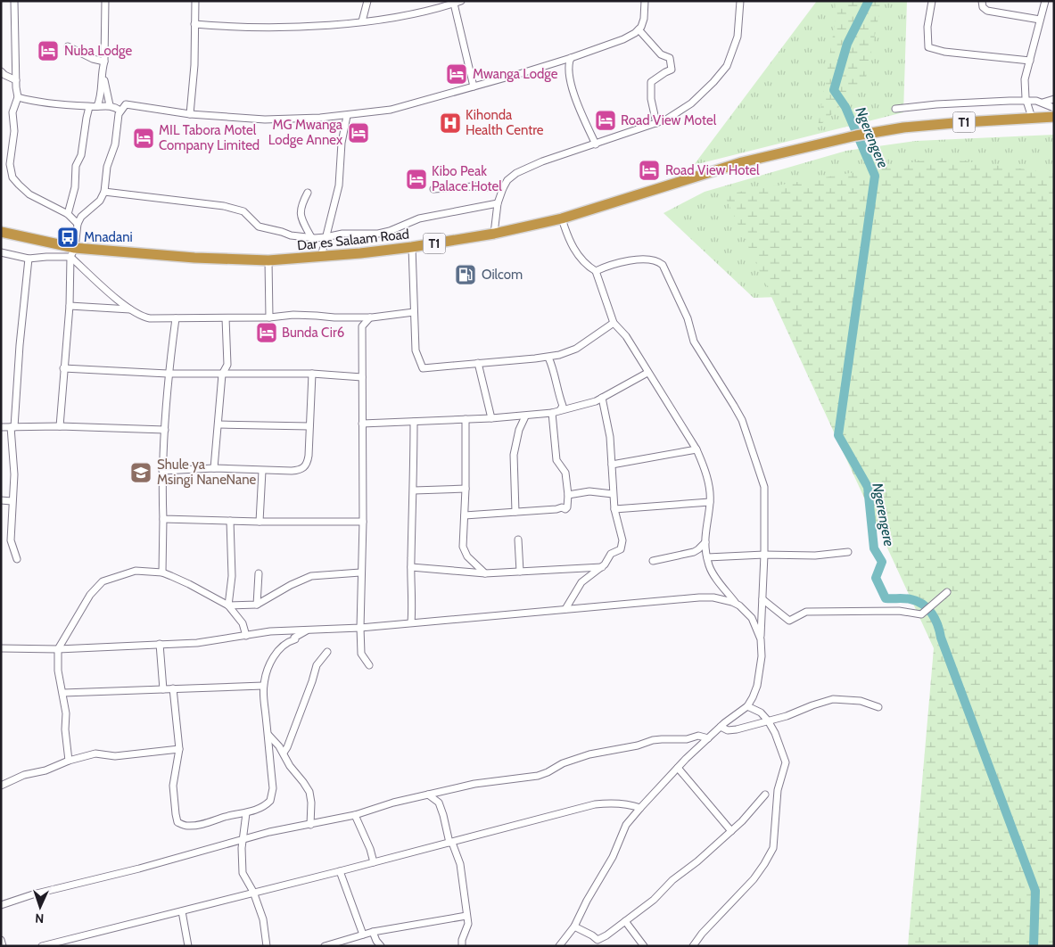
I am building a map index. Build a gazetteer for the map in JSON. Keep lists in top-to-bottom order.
{
  "streets": {
    "highway": ["T1", "Dar es Salaam Road"]
  },
  "crossings": [
    ["T1", "Dar es Salaam Road"]
  ],
  "water": ["Ngerengere"],
  "places": {
    "hotel": [
      "Nuba Lodge",
      "Mwanga Lodge",
      "Road View Motel",
      "MG Mwanga Lodge Annex",
      "MIL Tabora Motel Company Limited",
      "Road View Hotel",
      "Kibo Peak Palace Hotel",
      "Bunda Cir6"
    ],
    "hospital": ["Kihonda Health Centre"],
    "bus stop": ["Mnadani"],
    "fuel station": ["Oilcom"],
    "school or university": ["Shule ya Msingi NaneNane"]
  },
  "north": "bottom"
}
